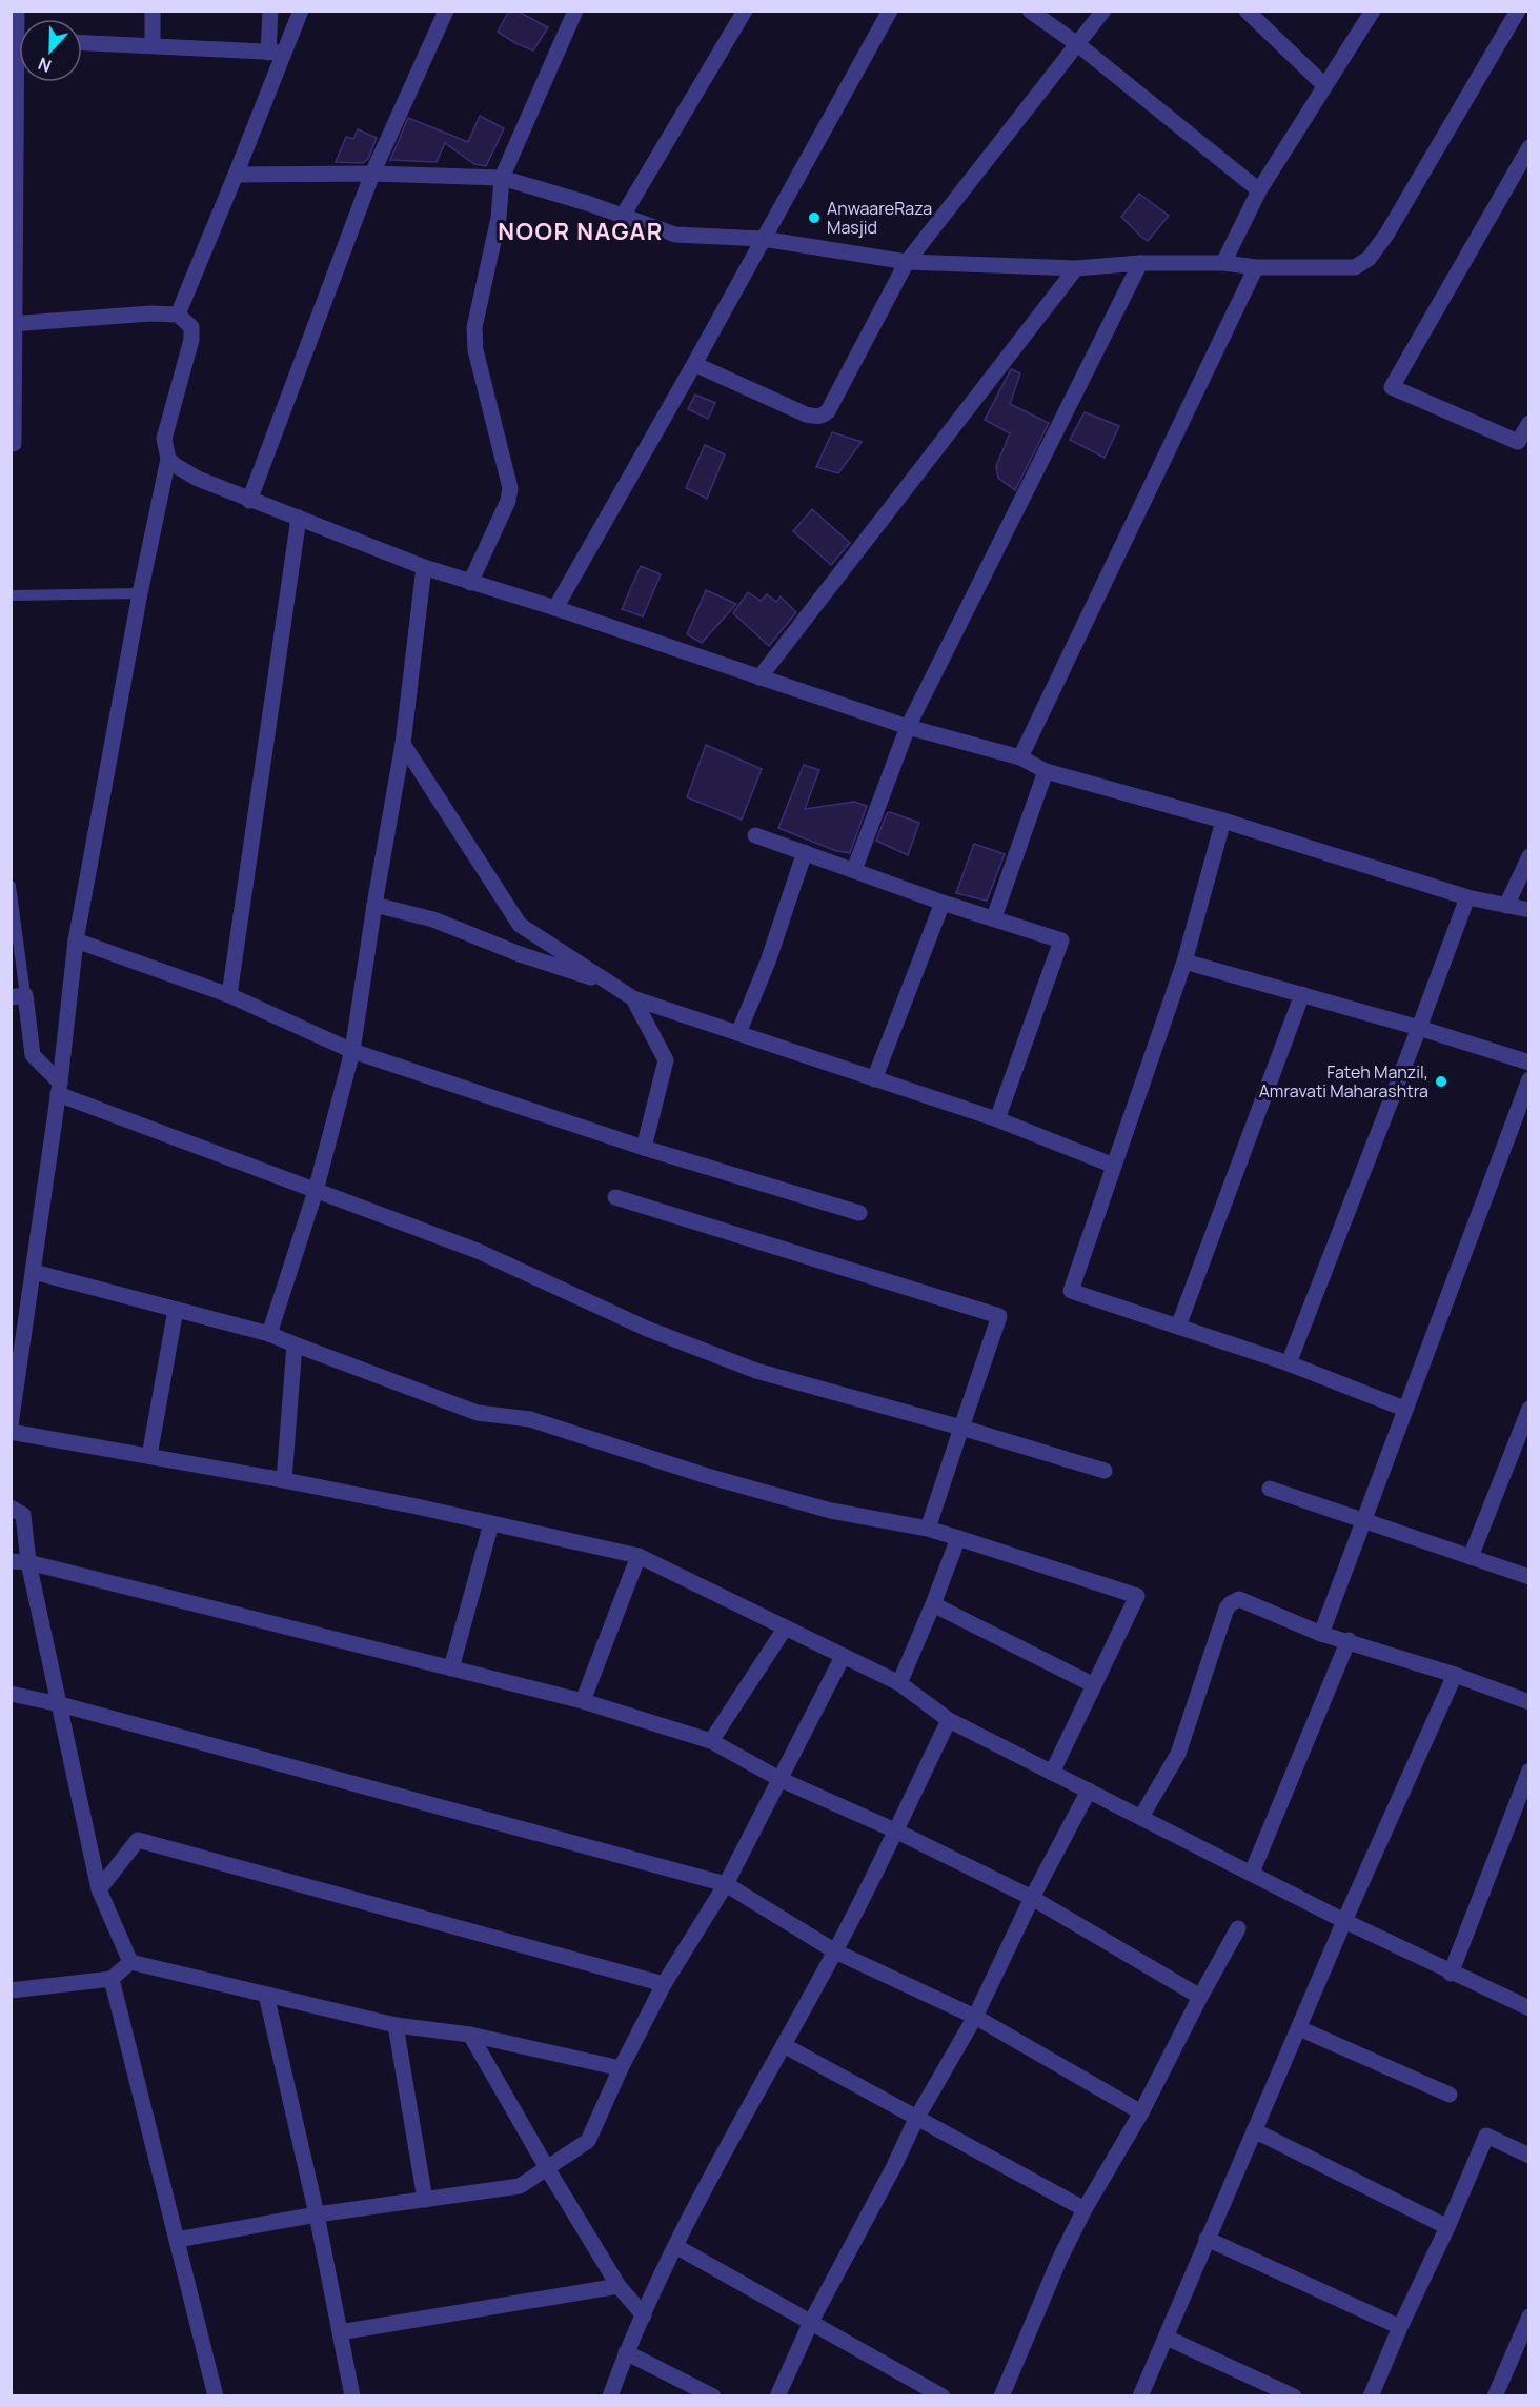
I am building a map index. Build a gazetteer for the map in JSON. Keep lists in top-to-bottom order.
{
  "districts": ["NOOR NAGAR"],
  "places": ["AnwaareRaza Masjid", "Fateh Manzil, Amravati Maharashtra"],
  "north": "bottom"
}
